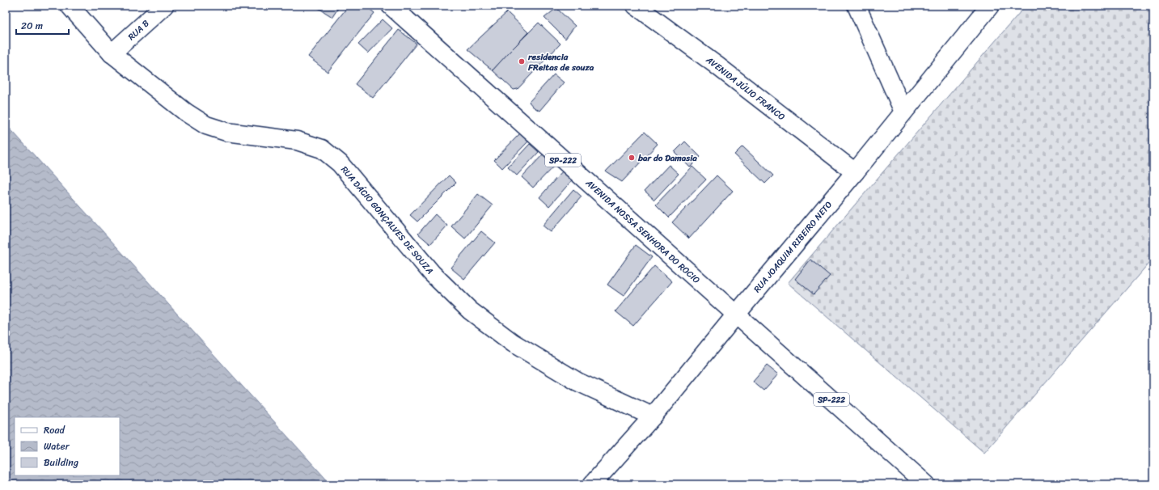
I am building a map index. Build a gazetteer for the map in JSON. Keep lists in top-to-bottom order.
{
  "streets": {
    "street": [
      "RUA B",
      "AVENIDA JÚLIO FRANCO",
      "SP-222",
      "RUA DÁCIO GONÇALVES DE SOUZA",
      "AVENIDA NOSSA SENHORA DO ROCIO",
      "RUA JOAQUIM RIBEIRO NETO"
    ]
  },
  "crossings": [
    ["RUA B", "RUA DÁCIO GONÇALVES DE SOUZA"],
    ["AVENIDA JÚLIO FRANCO", "RUA JOAQUIM RIBEIRO NETO"],
    ["SP-222", "AVENIDA NOSSA SENHORA DO ROCIO"],
    ["SP-222", "RUA JOAQUIM RIBEIRO NETO"],
    ["RUA DÁCIO GONÇALVES DE SOUZA", "RUA JOAQUIM RIBEIRO NETO"],
    ["AVENIDA NOSSA SENHORA DO ROCIO", "RUA JOAQUIM RIBEIRO NETO"]
  ],
  "places": ["residencia FReitas de souza", "bar do Damasia"],
  "legend": ["Road", "Water", "Building"],
  "scale_bar": "20 m"
}
